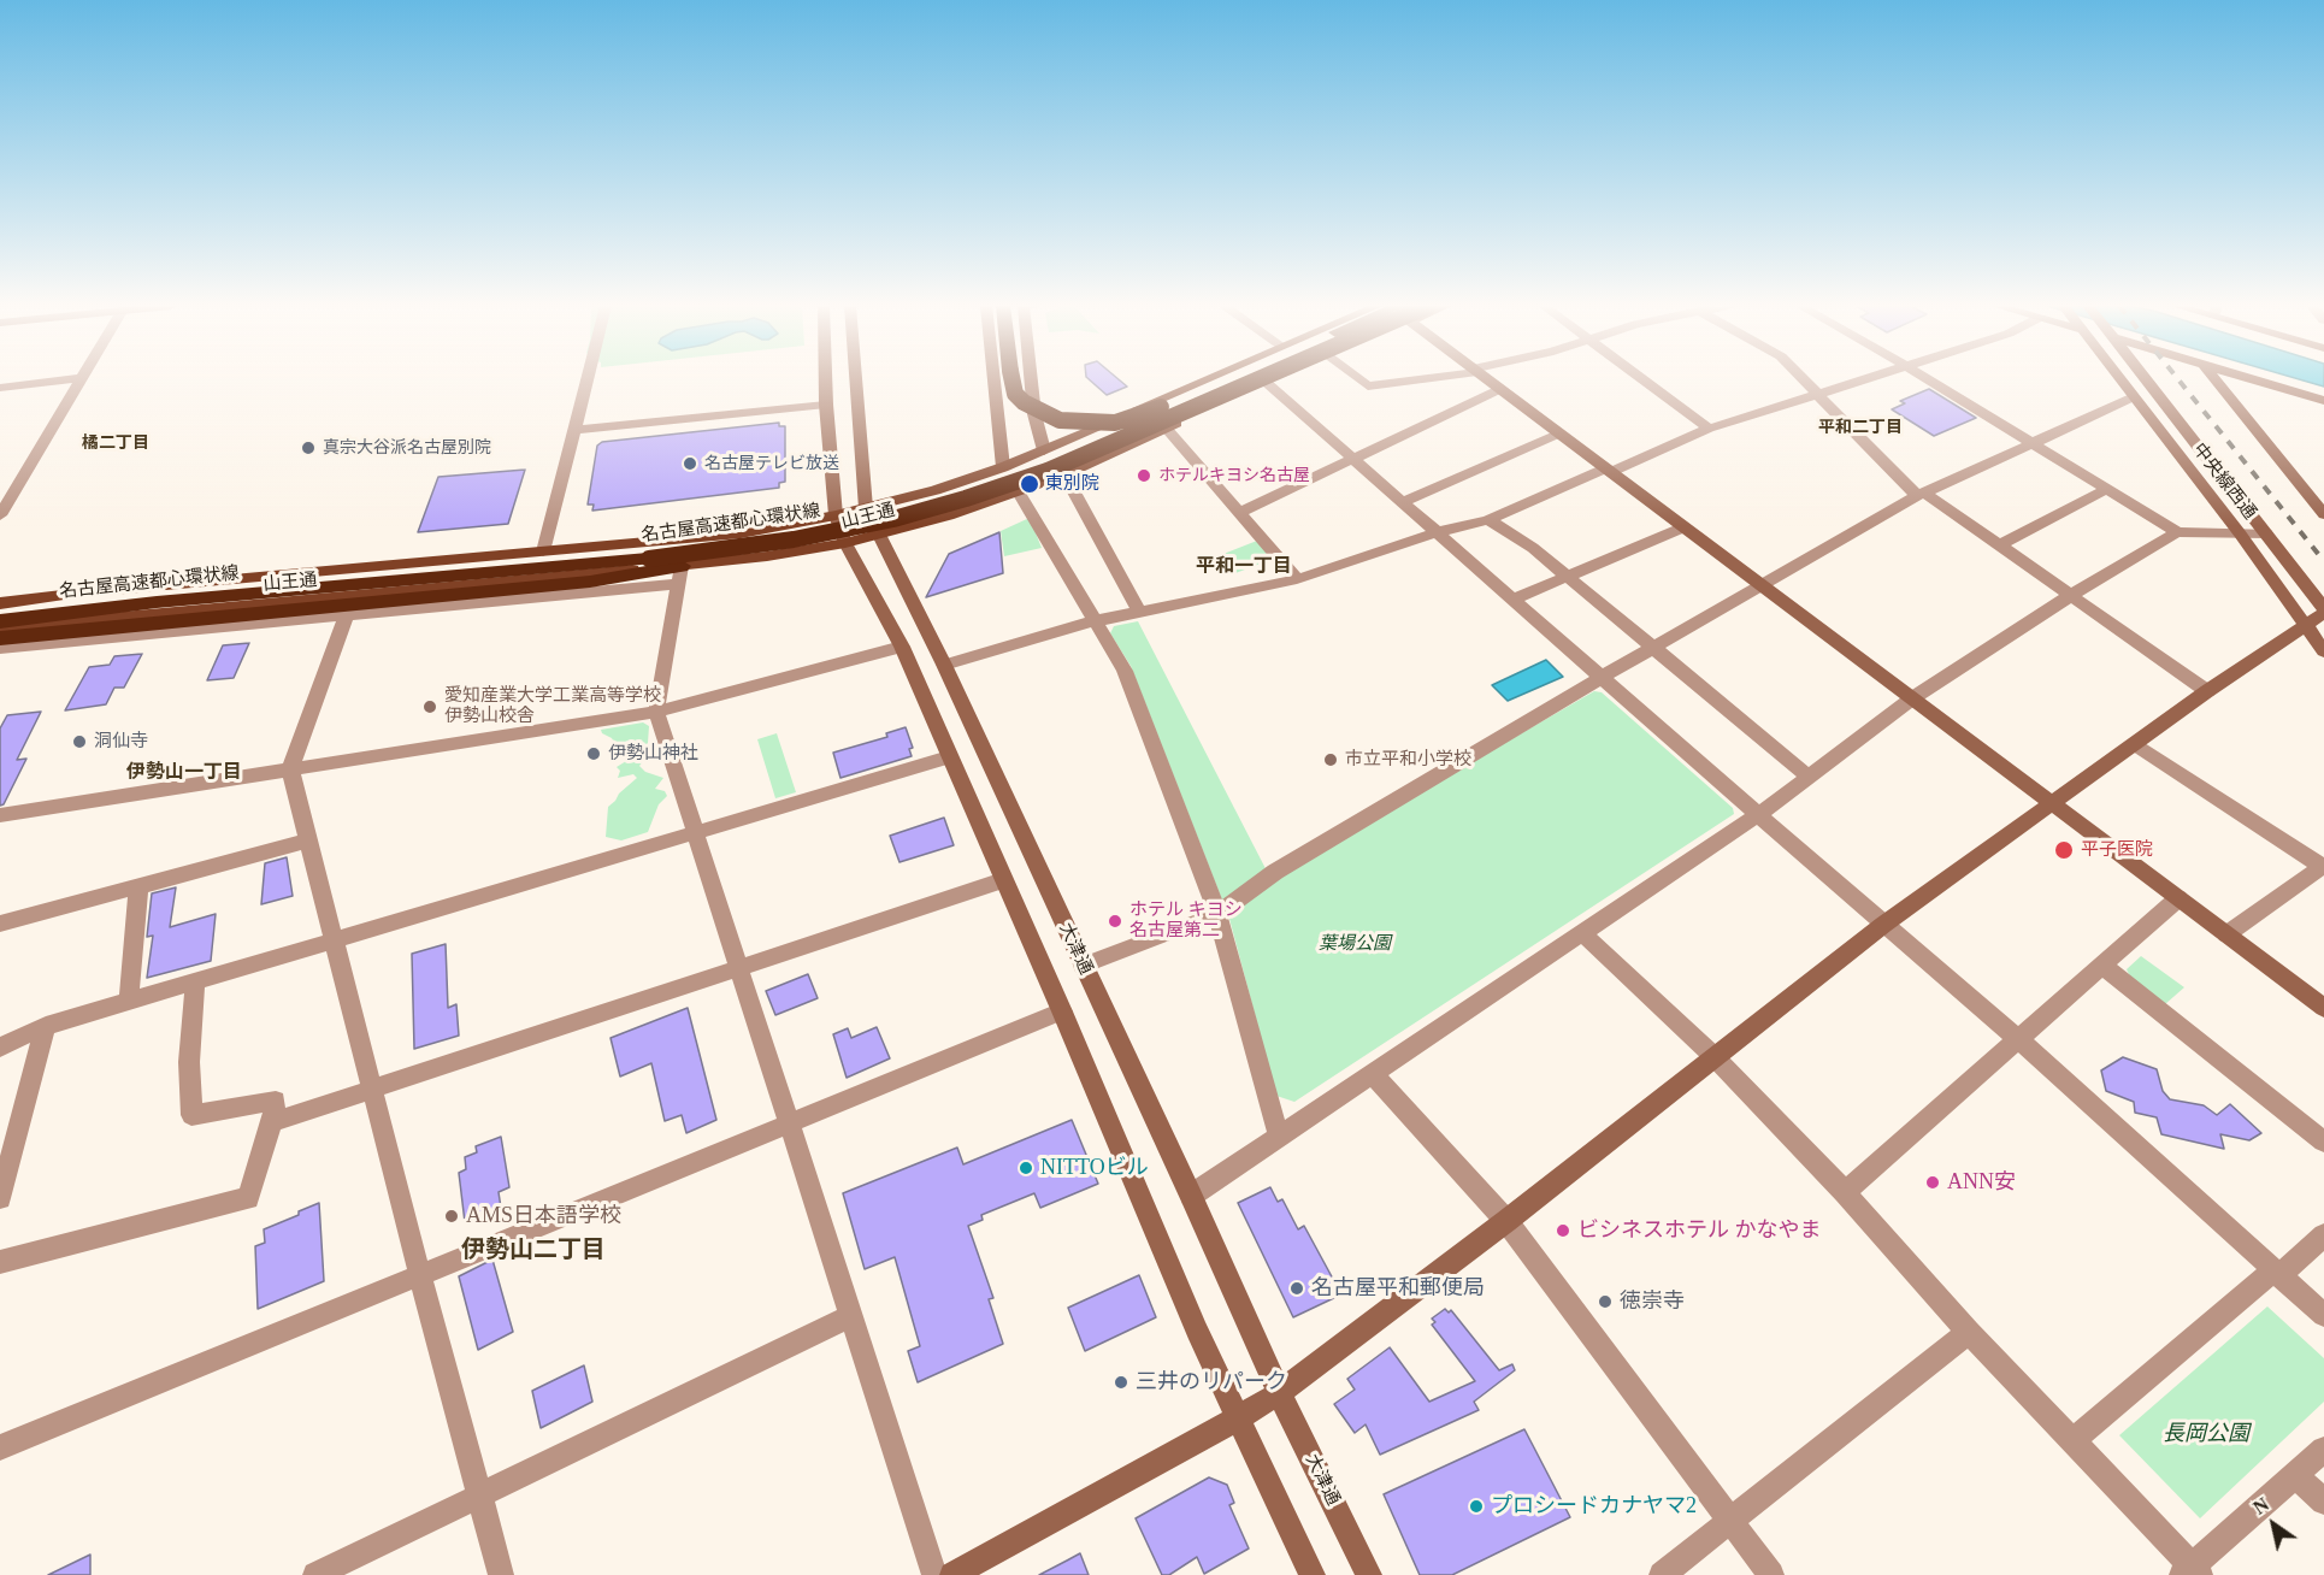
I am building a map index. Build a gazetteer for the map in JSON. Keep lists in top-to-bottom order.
{
  "streets": {
    "highway": ["名古屋高速都心環状線"],
    "main road": ["山王通"],
    "street": ["中央線西通", "大津通"]
  },
  "crossings": [
    ["山王通", "大津通"]
  ],
  "districts": [
    "平和二丁目",
    "橘二丁目",
    "平和一丁目",
    "伊勢山一丁目",
    "伊勢山二丁目"
  ],
  "parks": ["葉場公園", "長岡公園"],
  "places": [
    "真宗大谷派名古屋別院",
    "名古屋テレビ放送",
    "ホテルキヨシ名古屋",
    "東別院",
    "愛知産業大学工業高等学校 伊勢山校舎",
    "洞仙寺",
    "伊勢山神社",
    "市立平和小学校",
    "平子医院",
    "ホテル キヨシ 名古屋第二",
    "NITTOビル",
    "ANN安",
    "AMS日本語学校",
    "ビシネスホテル かなやま",
    "名古屋平和郵便局",
    "徳崇寺",
    "三井のリパーク",
    "プロシードカナヤマ2"
  ],
  "north": "top left"
}
